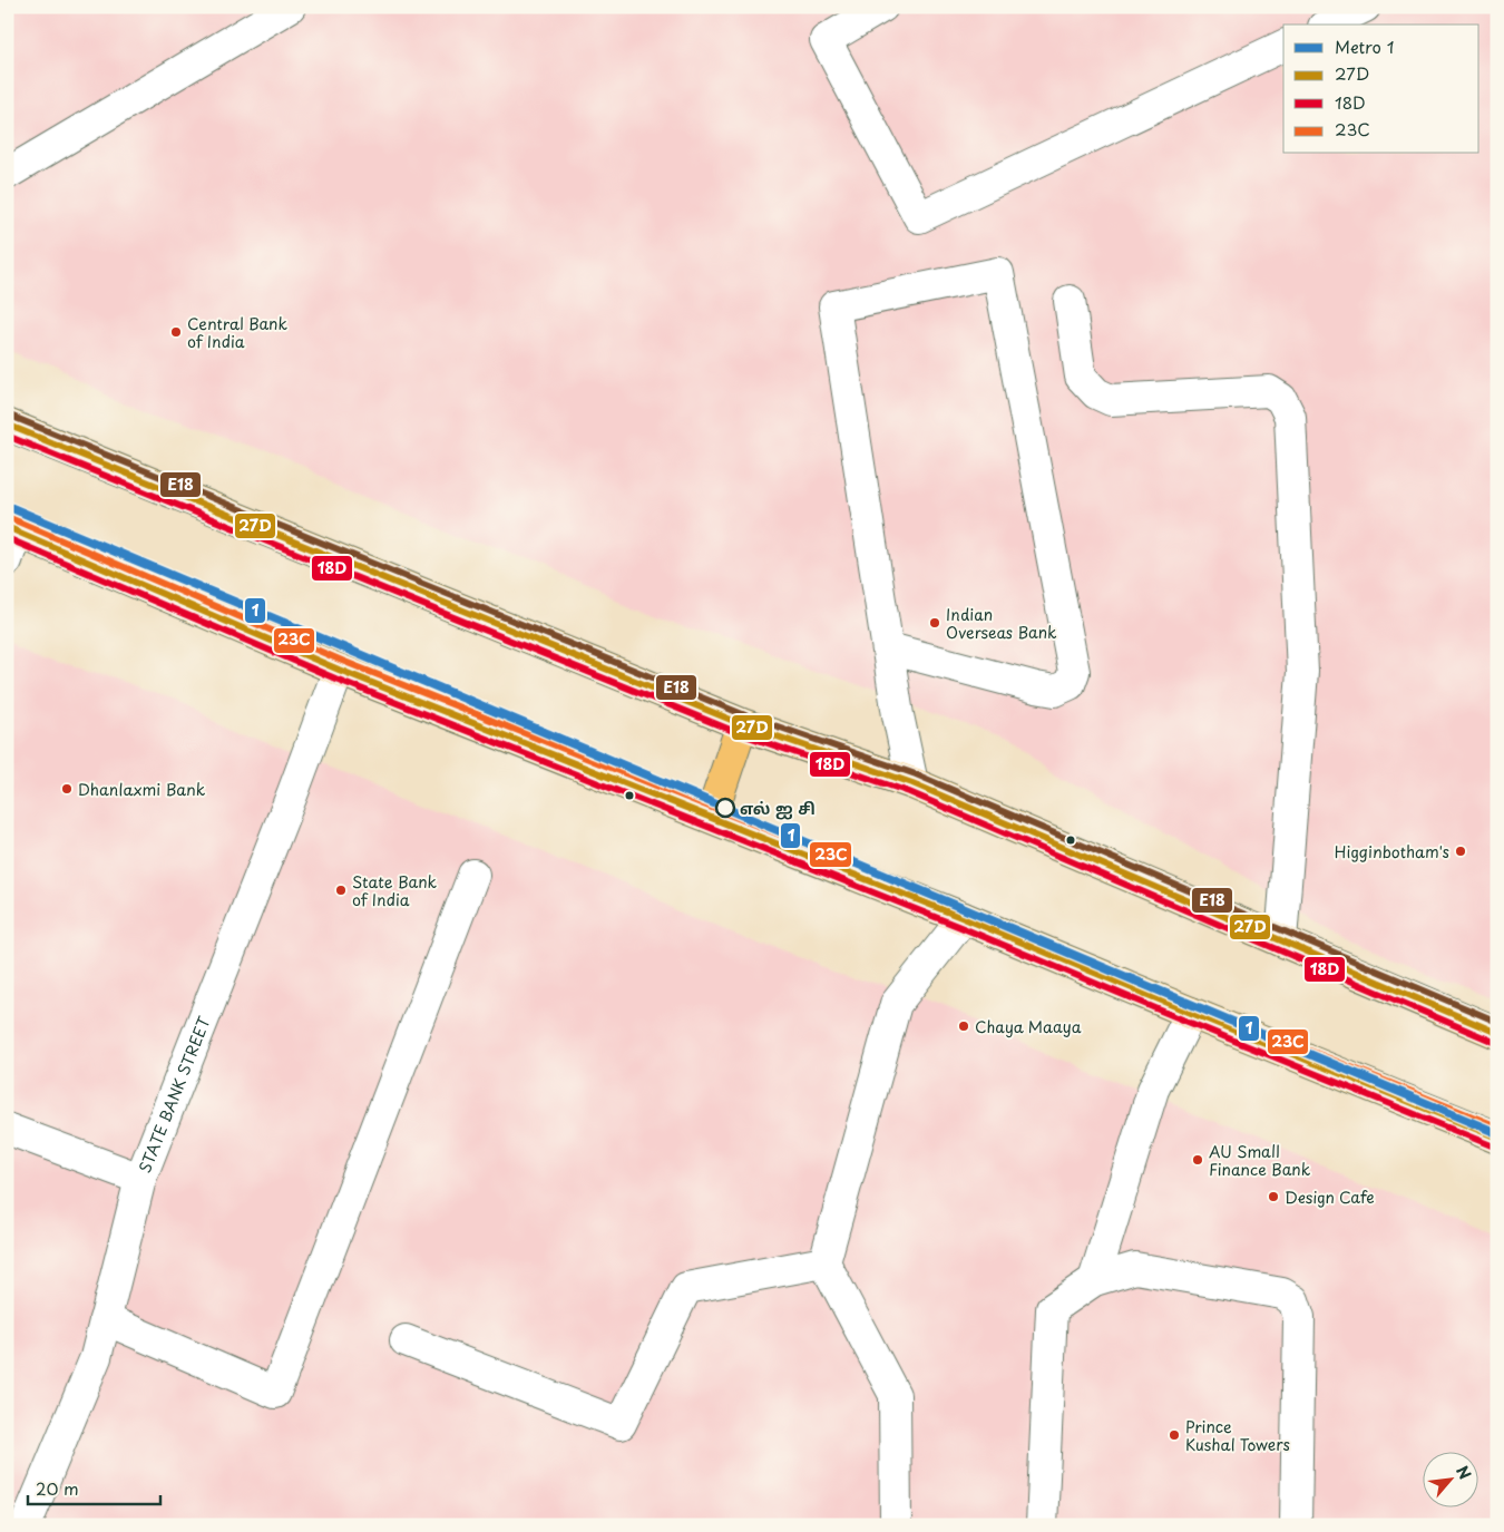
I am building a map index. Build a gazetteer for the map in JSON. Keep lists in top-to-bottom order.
{
  "streets": {
    "street": ["STATE BANK STREET"]
  },
  "places": [
    "Central Bank of India",
    "Indian Overseas Bank",
    "Dhanlaxmi Bank",
    "எல் ஐ சி",
    "Higginbotham's",
    "State Bank of India",
    "Chaya Maaya",
    "AU Small Finance Bank",
    "Design Cafe",
    "Prince Kushal Towers"
  ],
  "lines": [
    "transit line E18",
    "transit line 27D",
    "transit line 18D",
    "metro line 1",
    "transit line 23C"
  ],
  "legend": [
    "Metro 1",
    "27D",
    "18D",
    "23C"
  ],
  "scale_bar": "20 m",
  "north": "top right"
}
